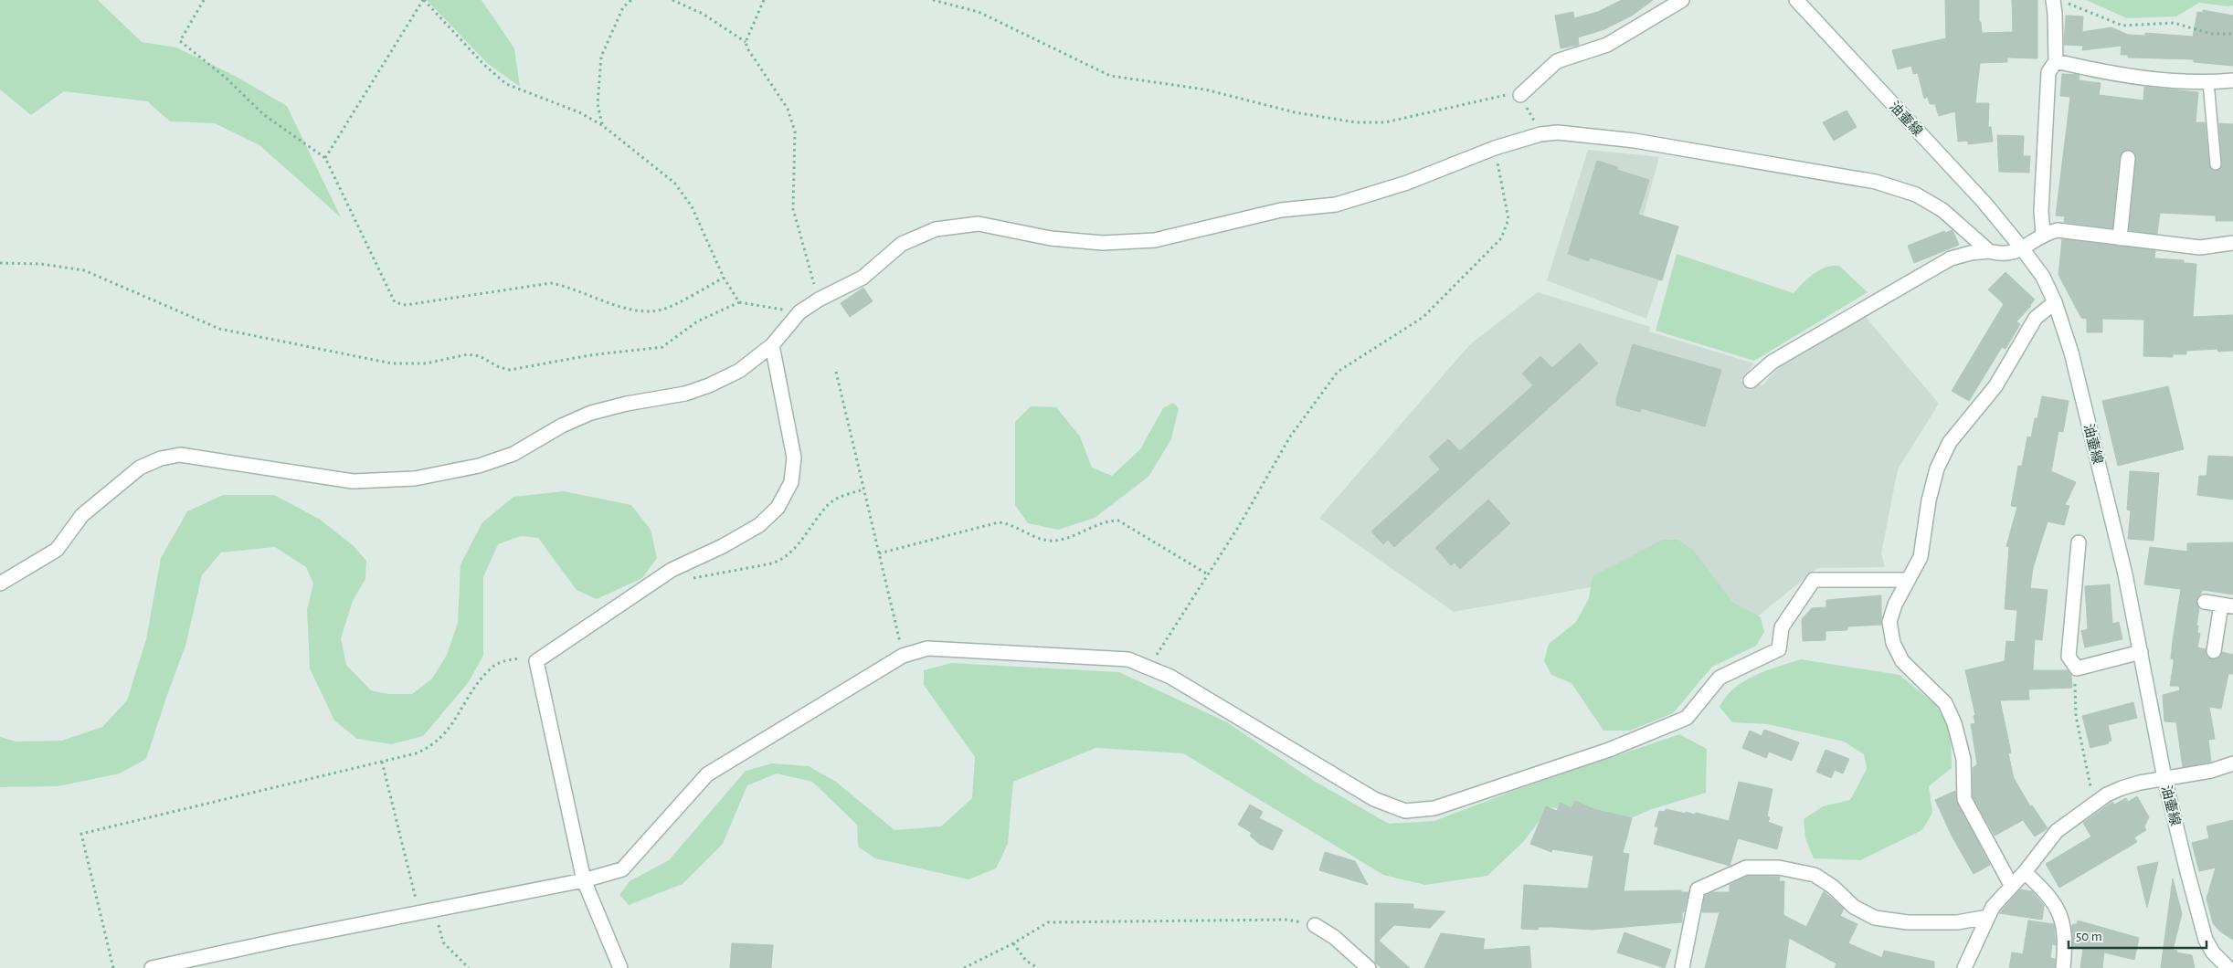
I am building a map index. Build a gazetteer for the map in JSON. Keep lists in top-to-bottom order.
{
  "streets": {
    "street": ["油壷線"]
  },
  "scale_bar": "50 m"
}
